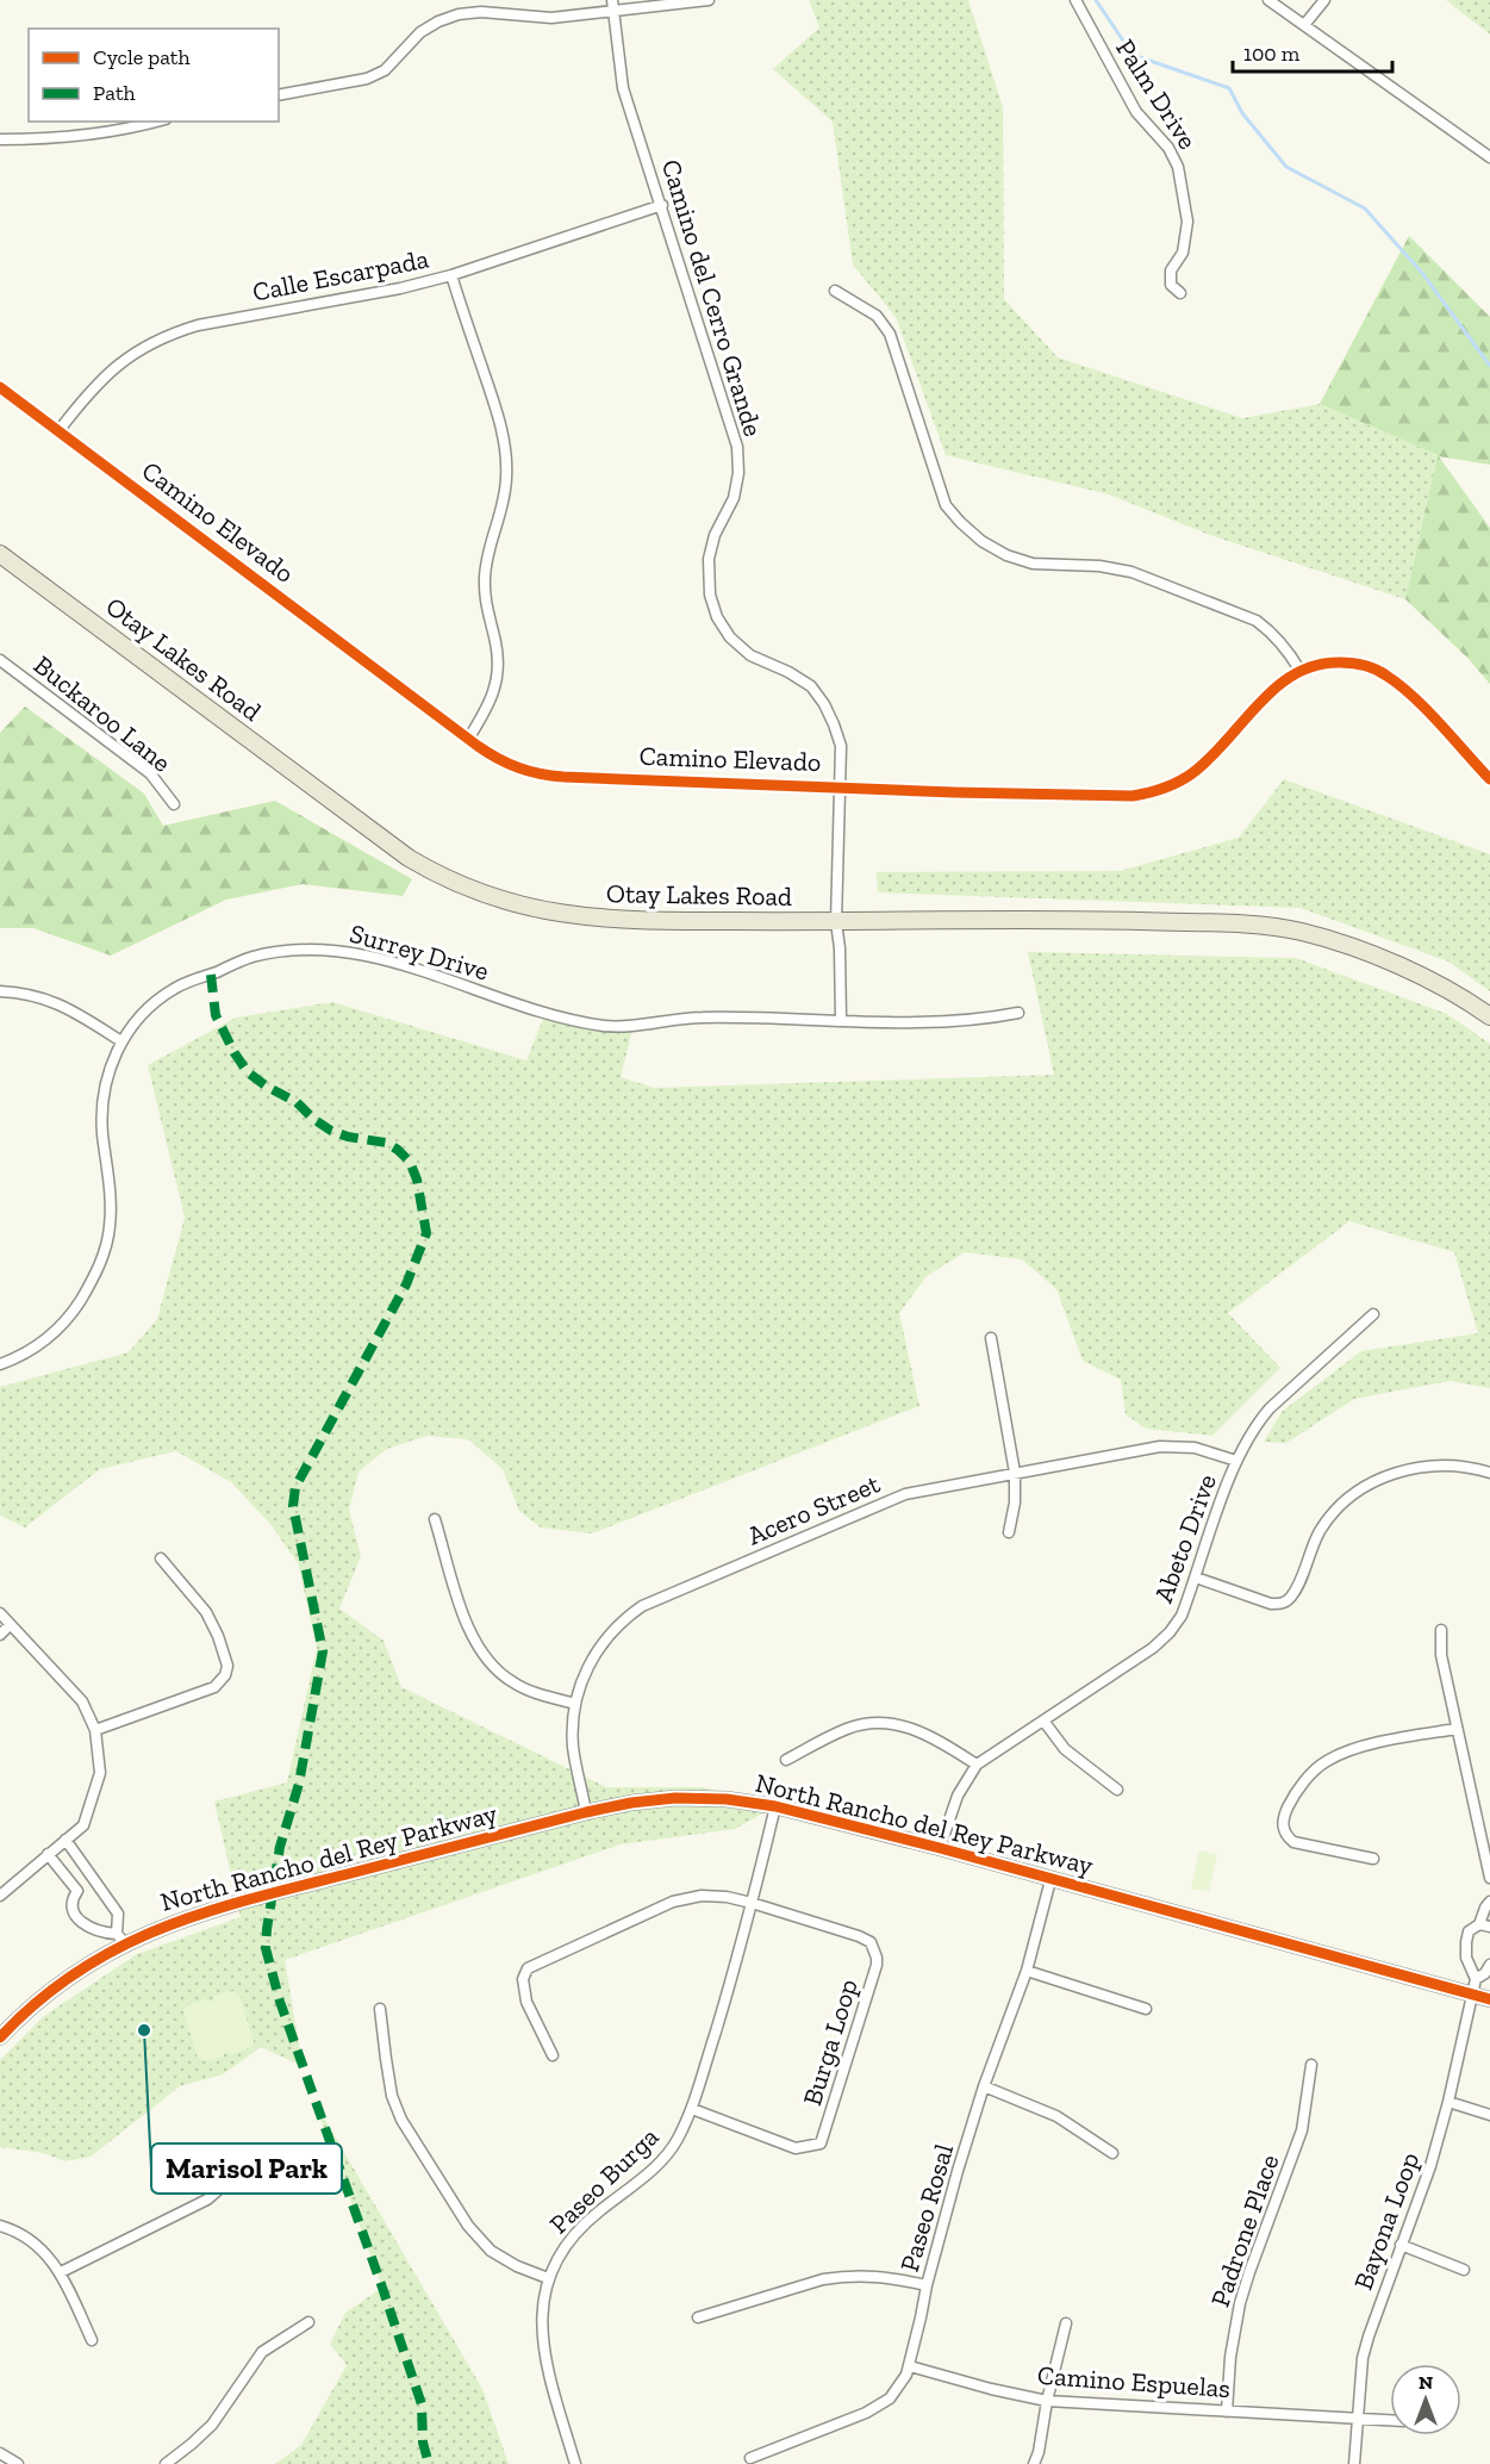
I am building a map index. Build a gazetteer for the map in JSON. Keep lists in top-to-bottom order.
{
  "streets": {
    "main road": ["Otay Lakes Road"],
    "street": [
      "Palm Drive",
      "Calle Escarpada",
      "Camino del Cerro Grande",
      "Camino Elevado",
      "Buckaroo Lane",
      "Surrey Drive",
      "Acero Street",
      "Abeto Drive",
      "North Rancho del Rey Parkway",
      "Burga Loop",
      "Paseo Burga",
      "Paseo Rosal",
      "Bayona Loop",
      "Padrone Place",
      "Camino Espuelas"
    ]
  },
  "crossings": [
    ["Calle Escarpada", "Camino del Cerro Grande"],
    ["Calle Escarpada", "Camino Elevado"],
    ["Camino del Cerro Grande", "Camino Elevado"],
    ["Camino del Cerro Grande", "Otay Lakes Road"],
    ["Camino del Cerro Grande", "Surrey Drive"],
    ["Acero Street", "Abeto Drive"],
    ["Acero Street", "North Rancho del Rey Parkway"],
    ["Abeto Drive", "North Rancho del Rey Parkway"],
    ["North Rancho del Rey Parkway", "Paseo Burga"],
    ["North Rancho del Rey Parkway", "Paseo Rosal"],
    ["North Rancho del Rey Parkway", "Bayona Loop"],
    ["Burga Loop", "Paseo Burga"],
    ["Paseo Rosal", "Camino Espuelas"],
    ["Bayona Loop", "Camino Espuelas"],
    ["Padrone Place", "Camino Espuelas"]
  ],
  "places": ["Marisol Park"],
  "legend": ["Cycle path", "Path"],
  "scale_bar": "100 m",
  "north": "top"
}
